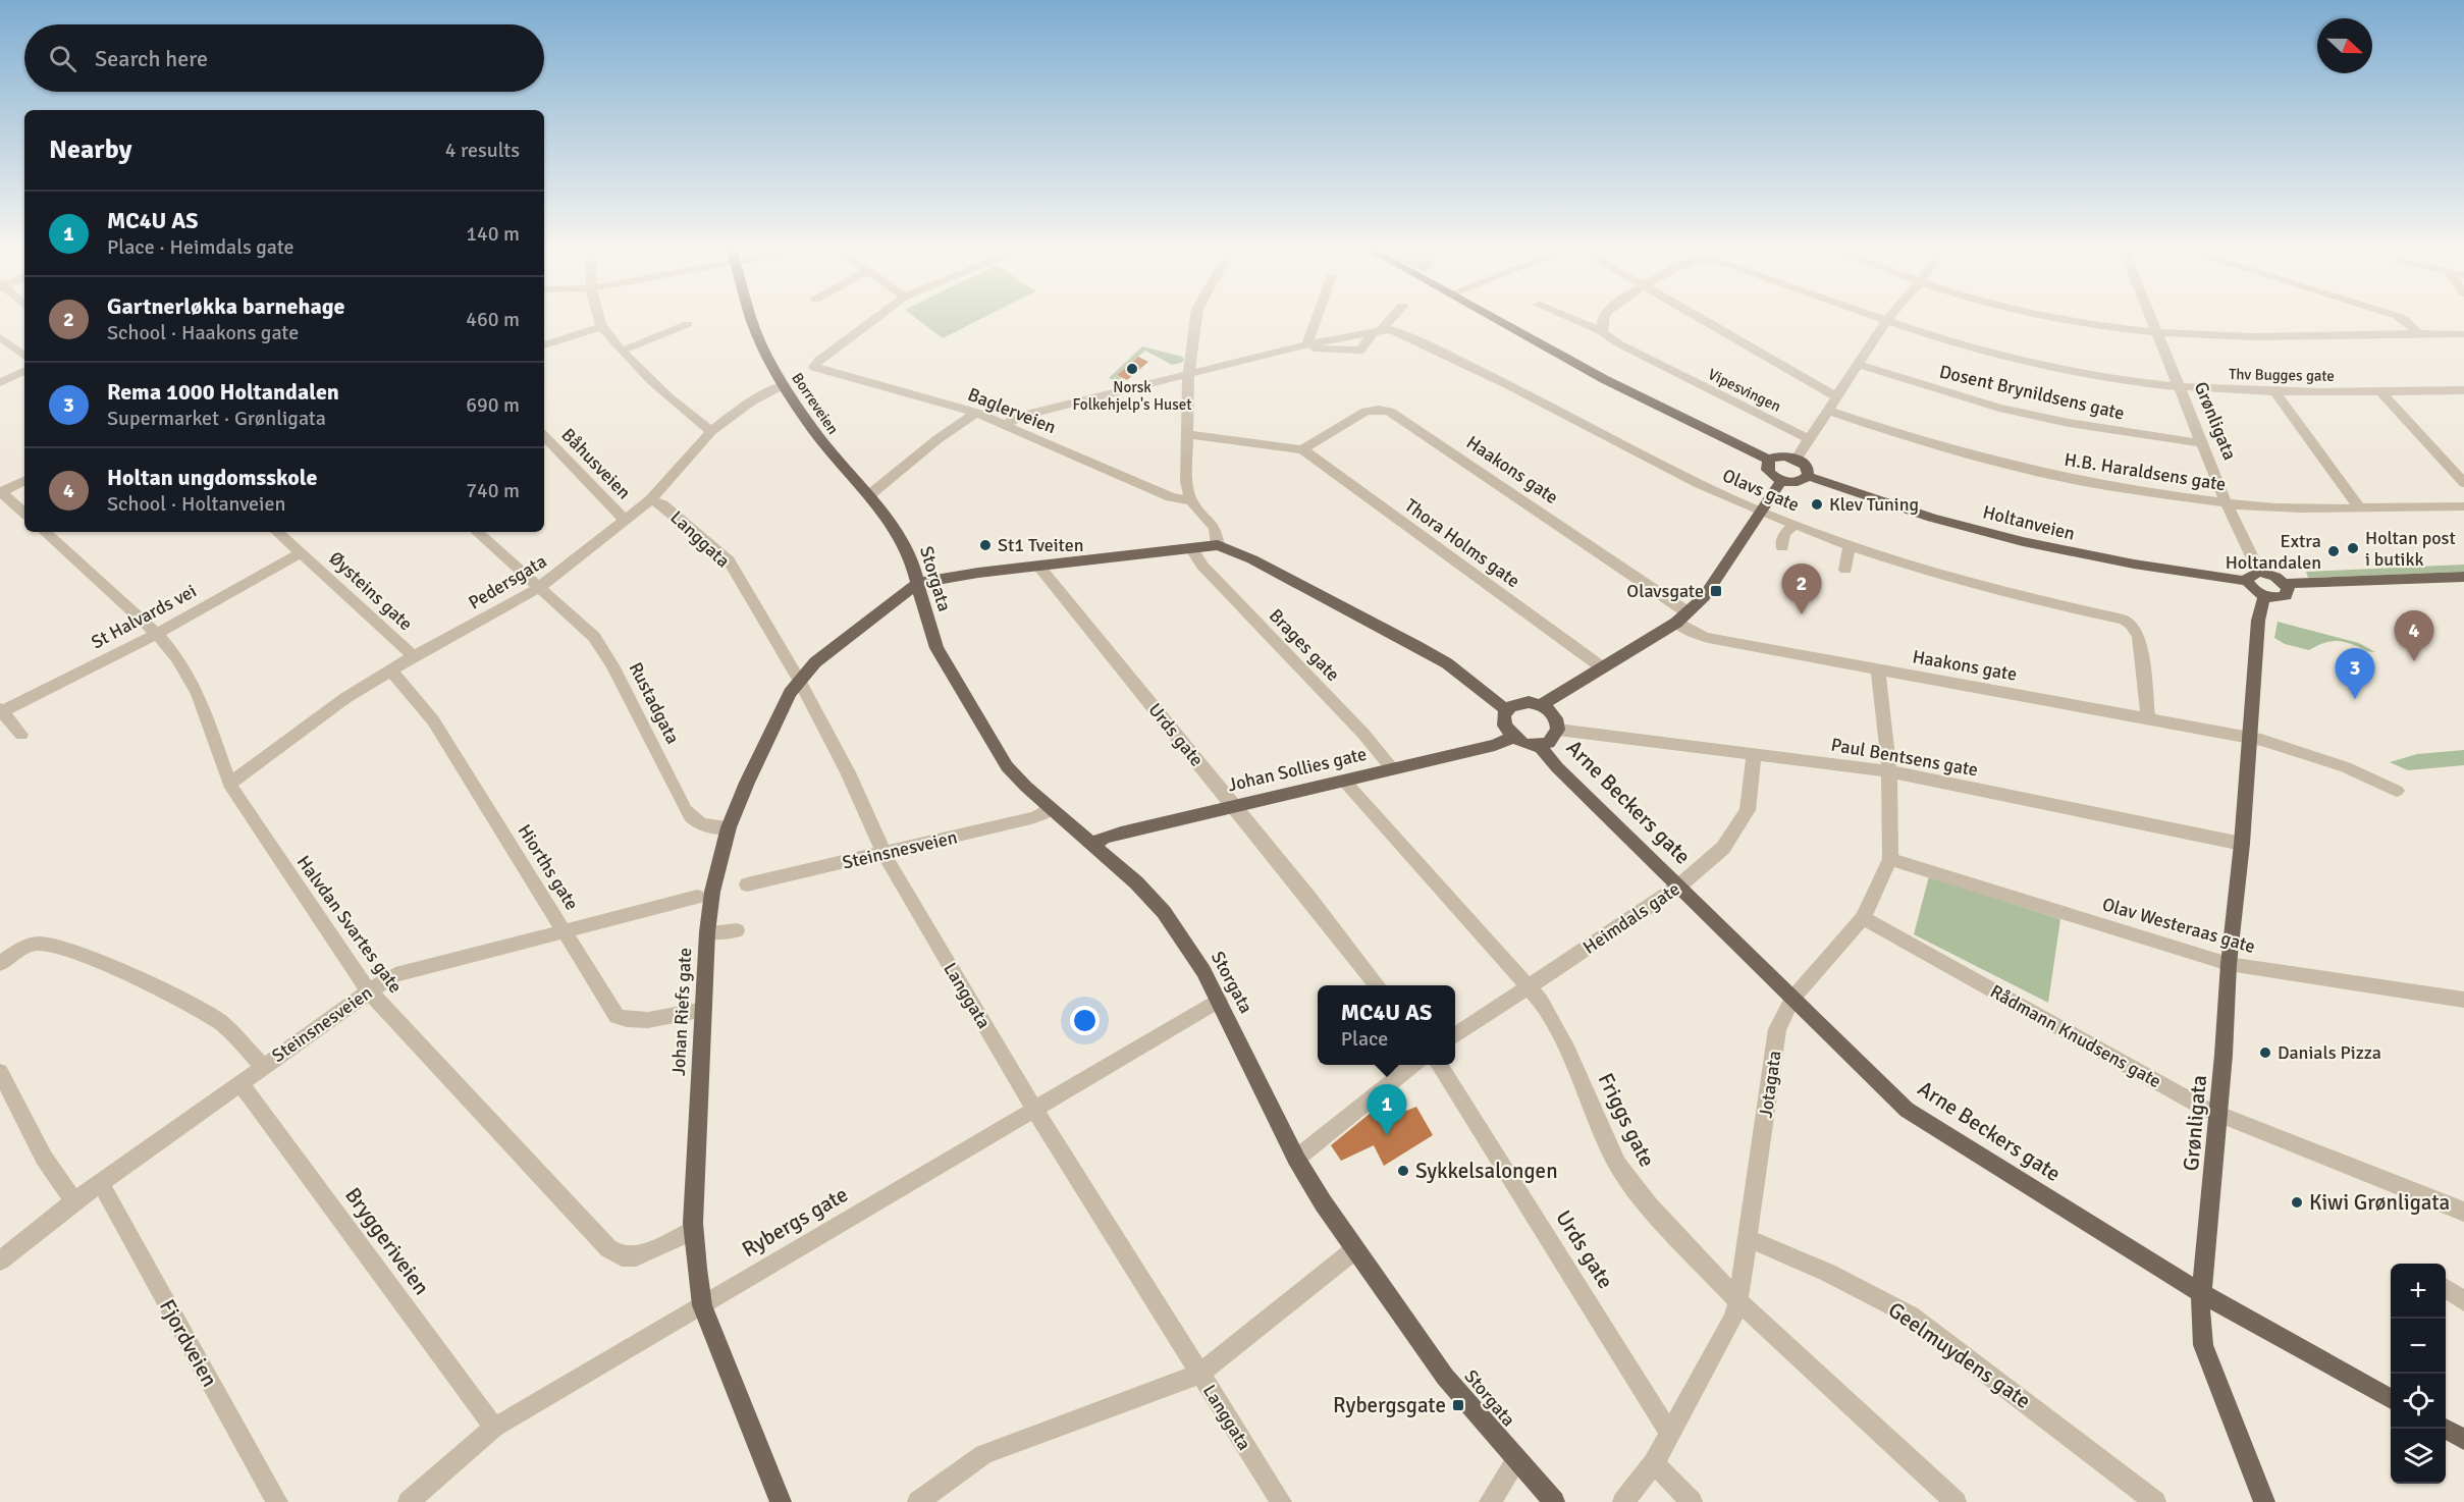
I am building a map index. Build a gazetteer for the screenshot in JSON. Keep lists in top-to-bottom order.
{
  "streets": {
    "main road": [
      "Borreveien",
      "Grønligata",
      "Holtanveien",
      "Storgata",
      "Johan Sollies gate",
      "Arne Beckers gate",
      "Johan Riefs gate"
    ],
    "street": [
      "Thv Bugges gate",
      "Vipesvingen",
      "Dosent Brynildsens gate",
      "Baglerveien",
      "Båhusveien",
      "Haakons gate",
      "H.B. Haraldsens gate",
      "Olavs gate",
      "Langgata",
      "Thora Holms gate",
      "Pedersgata",
      "Øysteins gate",
      "St Halvards vei",
      "Brages gate",
      "Rustadgata",
      "Urds gate",
      "Paul Bentsens gate",
      "Steinsnesveien",
      "Hiorths gate",
      "Heimdals gate",
      "Halvdan Svartes gate",
      "Olav Westeraas gate",
      "Rådmann Knudsens gate",
      "Jotagata",
      "Friggs gate",
      "Rybergs gate",
      "Bryggeriveien",
      "Fjordveien",
      "Geelmuydens gate"
    ]
  },
  "crossings": [
    ["Thv Bugges gate", "Grønligata"],
    ["Dosent Brynildsens gate", "Grønligata"],
    ["Borreveien", "Storgata"],
    ["Borreveien", "Pedersgata"],
    ["Grønligata", "Haakons gate"],
    ["Grønligata", "H.B. Haraldsens gate"],
    ["Grønligata", "Paul Bentsens gate"],
    ["Grønligata", "Arne Beckers gate"],
    ["Grønligata", "Olav Westeraas gate"],
    ["Grønligata", "Rådmann Knudsens gate"],
    ["Båhusveien", "Pedersgata"],
    ["Haakons gate", "Olavs gate"],
    ["Haakons gate", "Thora Holms gate"],
    ["Haakons gate", "Jotagata"],
    ["Langgata", "Pedersgata"],
    ["Langgata", "Steinsnesveien"],
    ["Langgata", "Johan Riefs gate"],
    ["Langgata", "Rybergs gate"],
    ["Storgata", "Johan Sollies gate"],
    ["Storgata", "Steinsnesveien"],
    ["Storgata", "Johan Riefs gate"],
    ["Storgata", "Rybergs gate"],
    ["Pedersgata", "Øysteins gate"],
    ["Pedersgata", "Rustadgata"],
    ["Pedersgata", "Hiorths gate"],
    ["Pedersgata", "Halvdan Svartes gate"],
    ["Øysteins gate", "St Halvards vei"],
    ["St Halvards vei", "Halvdan Svartes gate"],
    ["Brages gate", "Johan Sollies gate"],
    ["Rustadgata", "Johan Riefs gate"],
    ["Urds gate", "Johan Sollies gate"],
    ["Urds gate", "Jotagata"],
    ["Paul Bentsens gate", "Johan Sollies gate"],
    ["Paul Bentsens gate", "Arne Beckers gate"],
    ["Paul Bentsens gate", "Heimdals gate"],
    ["Paul Bentsens gate", "Jotagata"],
    ["Johan Sollies gate", "Arne Beckers gate"],
    ["Johan Sollies gate", "Friggs gate"],
    ["Arne Beckers gate", "Heimdals gate"],
    ["Arne Beckers gate", "Jotagata"],
    ["Steinsnesveien", "Hiorths gate"],
    ["Steinsnesveien", "Halvdan Svartes gate"],
    ["Steinsnesveien", "Bryggeriveien"],
    ["Steinsnesveien", "Fjordveien"],
    ["Hiorths gate", "Johan Riefs gate"],
    ["Heimdals gate", "Friggs gate"],
    ["Halvdan Svartes gate", "Johan Riefs gate"],
    ["Olav Westeraas gate", "Jotagata"],
    ["Johan Riefs gate", "Rybergs gate"],
    ["Rådmann Knudsens gate", "Jotagata"],
    ["Jotagata", "Friggs gate"],
    ["Jotagata", "Geelmuydens gate"],
    ["Rybergs gate", "Bryggeriveien"]
  ],
  "places": {
    "other": [
      "Norsk Folkehjelp's Huset",
      "Klev Tuning",
      "St1 Tveiten",
      "Holtan post i butikk",
      "Extra Holtandalen",
      "Danials Pizza",
      "Sykkelsalongen",
      "Kiwi Grønligata"
    ],
    "transit": ["Olavsgate", "Rybergsgate"]
  },
  "north": "right",
  "page": {
    "search": "Search here",
    "heading": ["Nearby", "4 results"],
    "list": [
      {
        "mark": "1",
        "name": "MC4U AS",
        "note": "Place · Heimdals gate",
        "value": "140 m"
      },
      {
        "mark": "2",
        "name": "Gartnerløkka barnehage",
        "note": "School · Haakons gate",
        "value": "460 m"
      },
      {
        "mark": "3",
        "name": "Rema 1000 Holtandalen",
        "note": "Supermarket · Grønligata",
        "value": "690 m"
      },
      {
        "mark": "4",
        "name": "Holtan ungdomsskole",
        "note": "School · Holtanveien",
        "value": "740 m"
      }
    ],
    "pins": [
      "2",
      "4",
      "3",
      "1"
    ],
    "popup": ["MC4U AS", "Place"],
    "map_buttons": ["+", "−"]
  }
}
